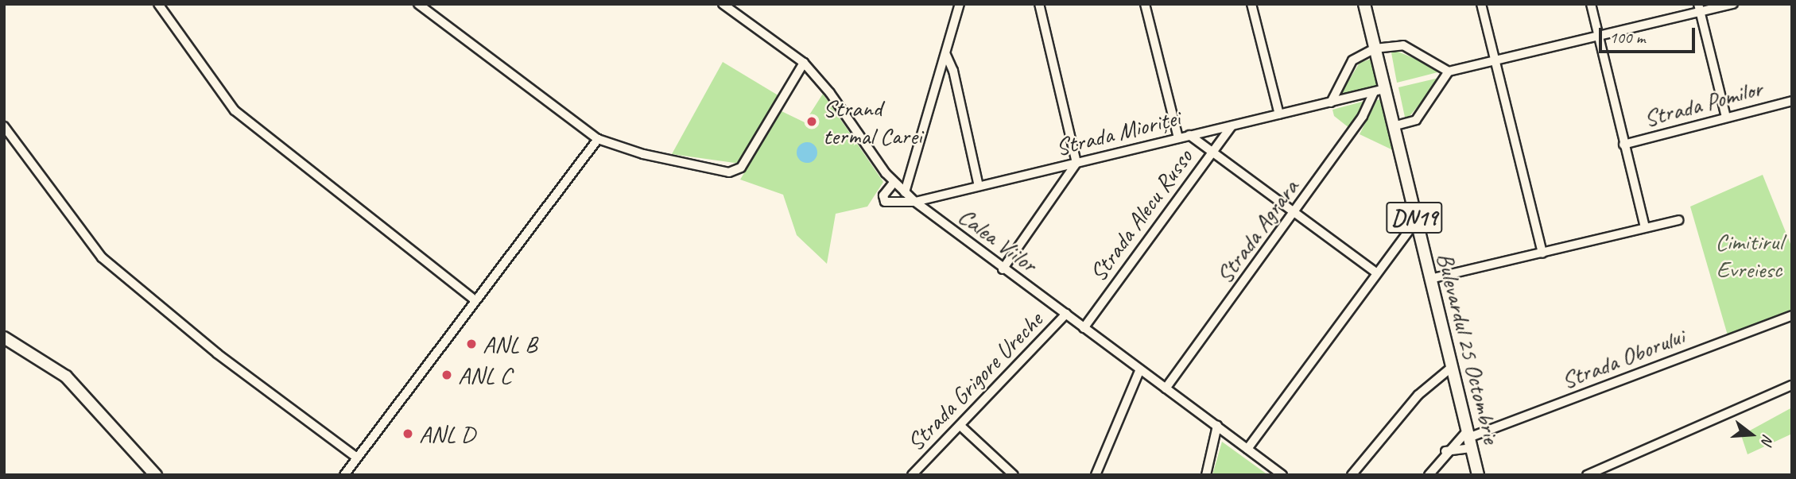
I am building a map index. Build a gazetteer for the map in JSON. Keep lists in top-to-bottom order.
{
  "streets": {
    "main road": ["DN19", "Bulevardul 25 Octombrie"],
    "street": [
      "Strada Pomilor",
      "Strada Mioriței",
      "Strada Alecu Russo",
      "Strada Agrara",
      "Calea Viilor",
      "Strada Oborului",
      "Strada Grigore Ureche"
    ]
  },
  "crossings": [
    ["Strada Mioriței", "Strada Alecu Russo"],
    ["Strada Mioriței", "Strada Agrara"],
    ["Strada Mioriței", "Calea Viilor"],
    ["Strada Mioriței", "Bulevardul 25 Octombrie"],
    ["Strada Alecu Russo", "Calea Viilor"],
    ["Strada Agrara", "Calea Viilor"],
    ["Strada Agrara", "Bulevardul 25 Octombrie"],
    ["Calea Viilor", "Strada Grigore Ureche"],
    ["Bulevardul 25 Octombrie", "Strada Oborului"]
  ],
  "parks": ["Cimitirul Evreiesc"],
  "places": [
    "Strand termal Carei",
    "ANL B",
    "ANL C",
    "ANL D"
  ],
  "scale_bar": "100 m",
  "north": "right"
}
